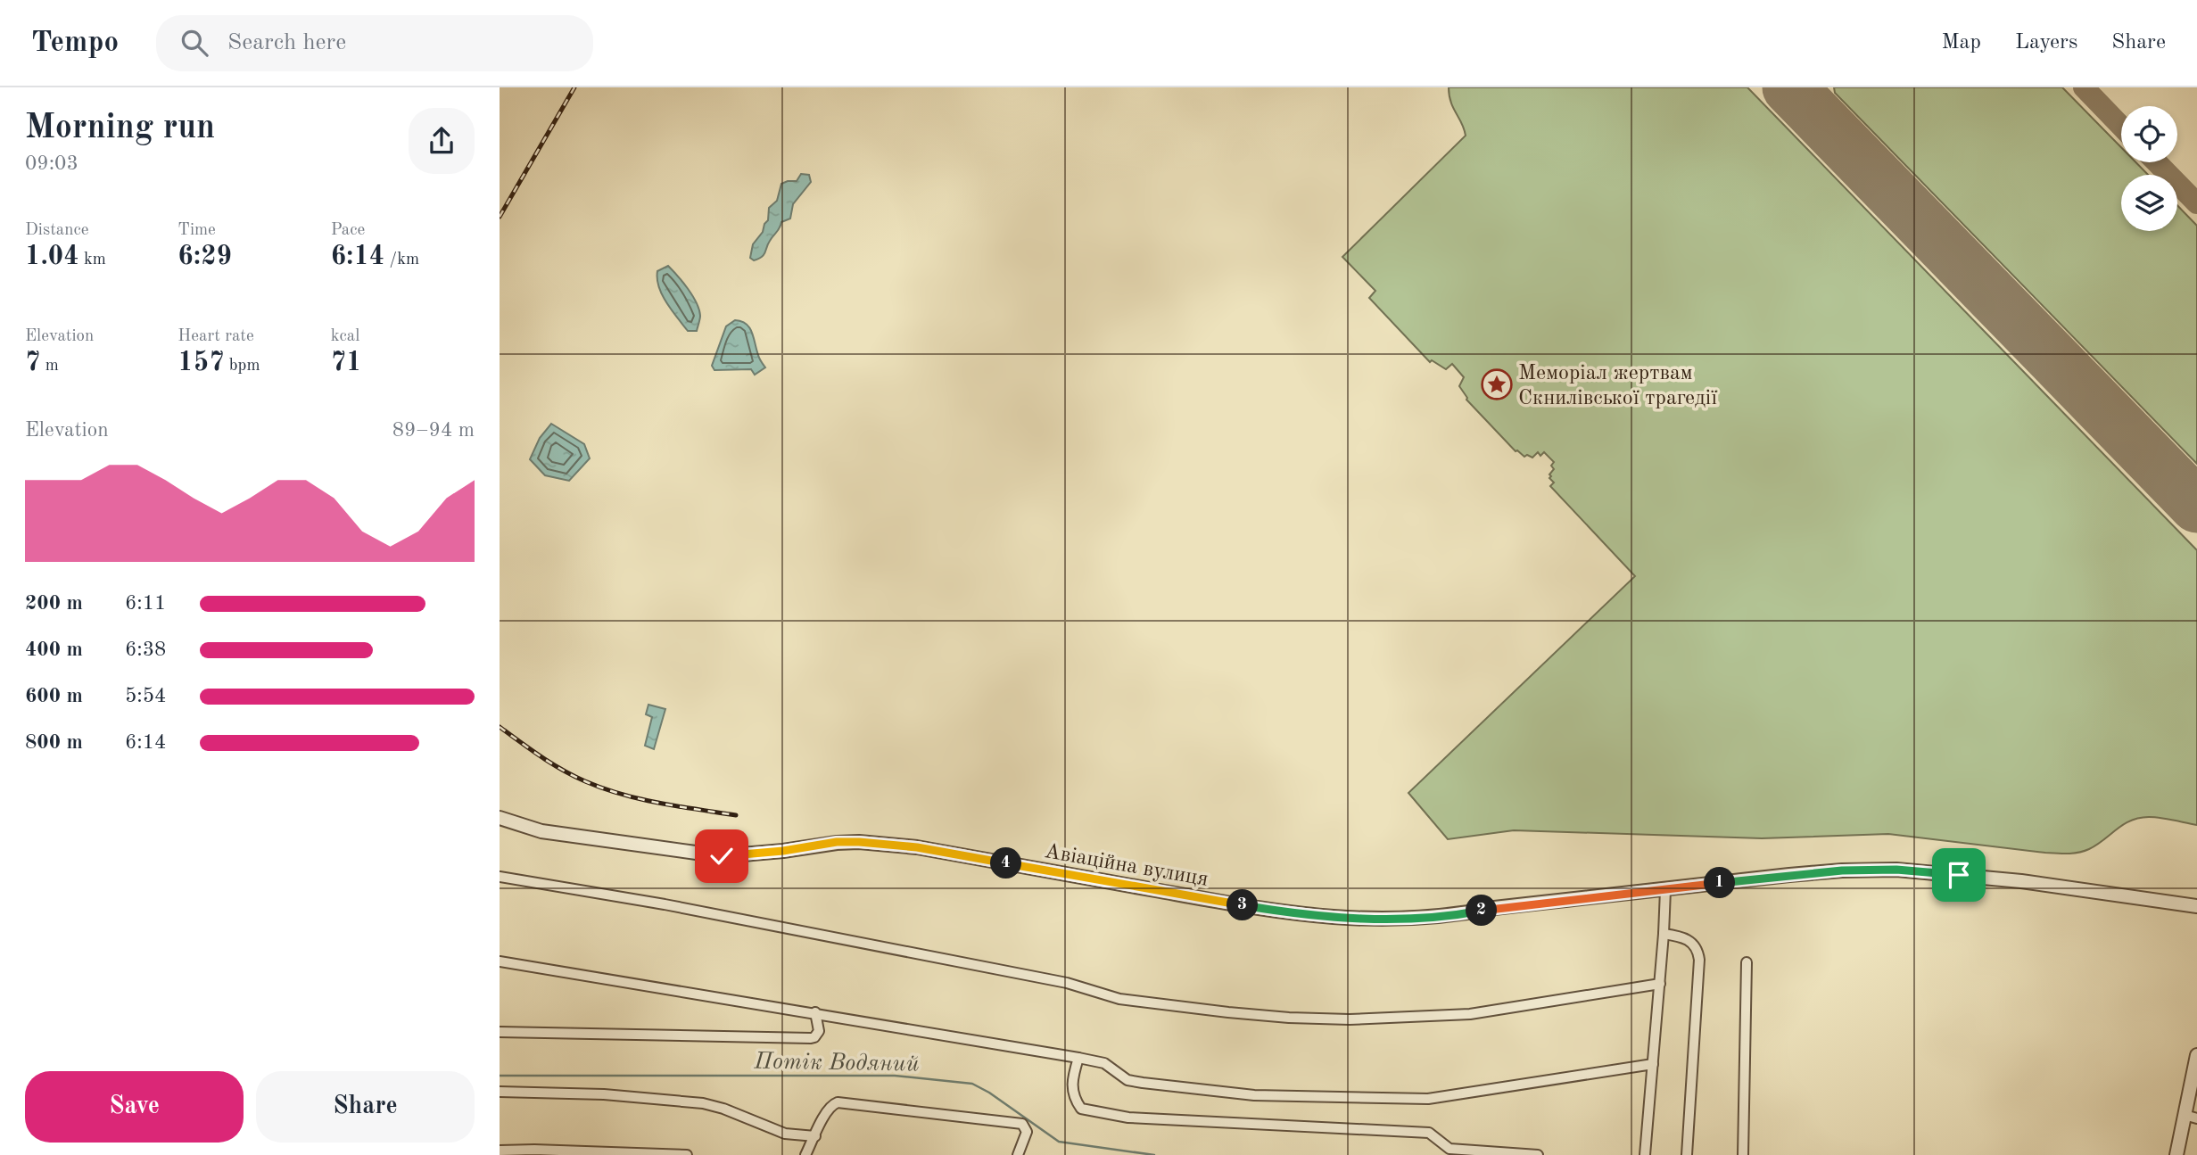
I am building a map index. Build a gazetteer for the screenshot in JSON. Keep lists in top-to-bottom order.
{
  "streets": {
    "street": ["Авіаційна вулиця"]
  },
  "water": ["Потік Водяний"],
  "places": {
    "place": ["Меморіал жертвам Скнилівської трагедії"]
  },
  "page": {
    "header": "Tempo",
    "search": "Search here",
    "nav": ["Map", "Layers", "Share"],
    "heading": ["Morning run", "09:03"],
    "stats": [
      ["Distance", "1.04 km"],
      ["Time", "6:29"],
      ["Pace", "6:14 /km"],
      ["Elevation", "7 m"],
      ["Heart rate", "157 bpm"],
      ["kcal", "71"]
    ],
    "chart": ["Elevation", "89–94 m"],
    "list": [
      {
        "name": "200 m",
        "note": "6:11"
      },
      {
        "name": "400 m",
        "note": "6:38"
      },
      {
        "name": "600 m",
        "note": "5:54"
      },
      {
        "name": "800 m",
        "note": "6:14"
      }
    ],
    "pins": [
      "4",
      "1",
      "3",
      "2"
    ],
    "buttons": ["Save", "Share"]
  }
}
